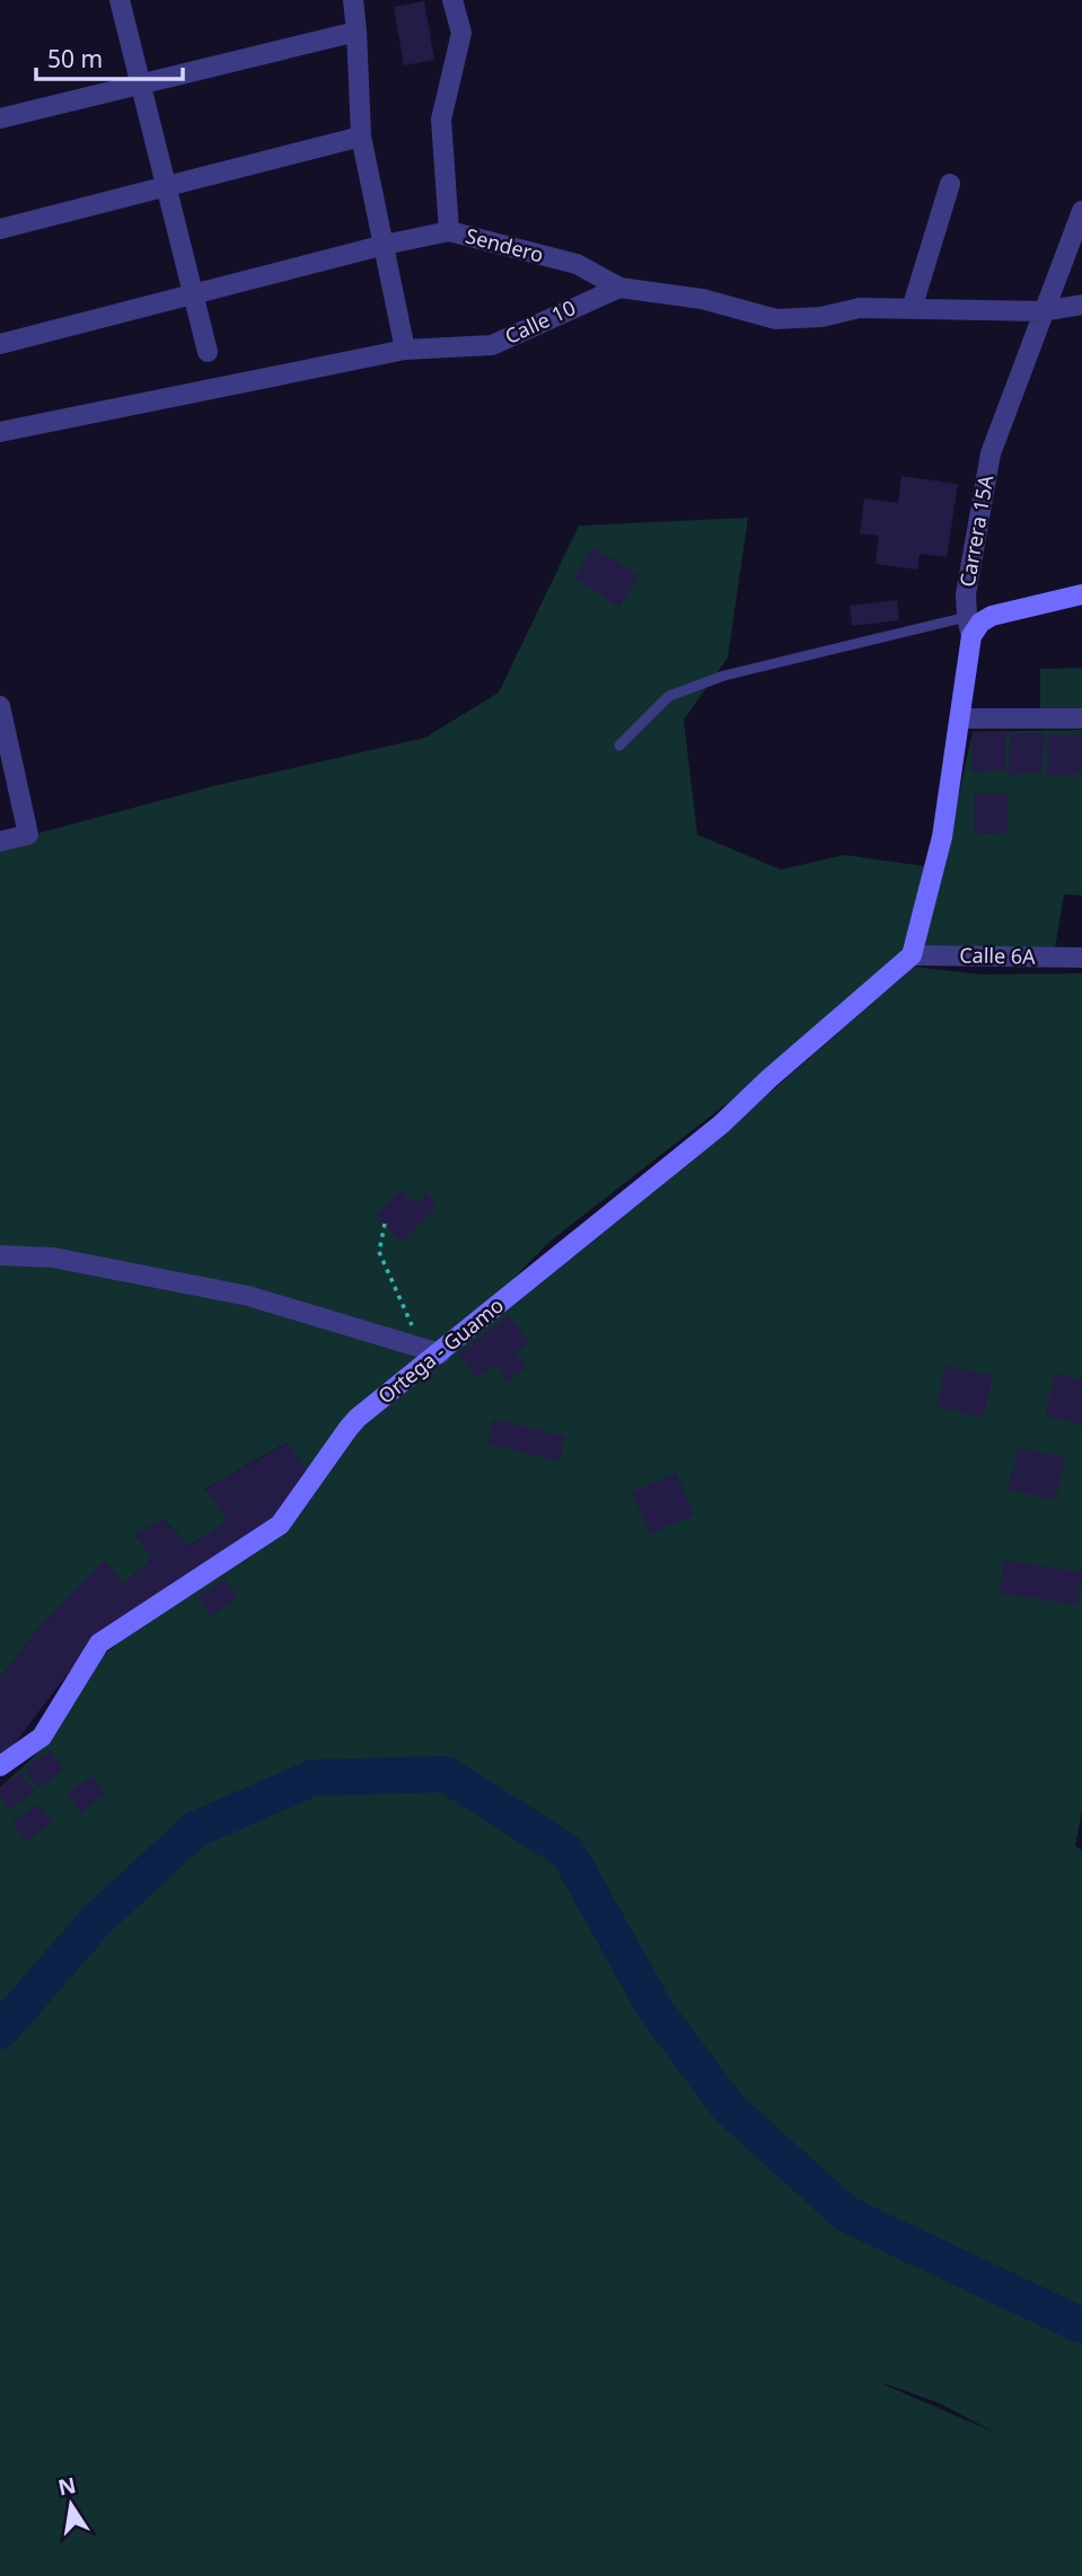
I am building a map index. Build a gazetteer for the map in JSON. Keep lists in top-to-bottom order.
{
  "streets": {
    "street": [
      "Sendero",
      "Calle 10",
      "Carrera 15A",
      "Calle 6A",
      "Ortega - Guamo"
    ]
  },
  "crossings": [
    ["Sendero", "Calle 10"],
    ["Carrera 15A", "Calle 6A"],
    ["Carrera 15A", "Ortega - Guamo"],
    ["Calle 6A", "Ortega - Guamo"]
  ],
  "scale_bar": "50 m",
  "north": "top"
}
